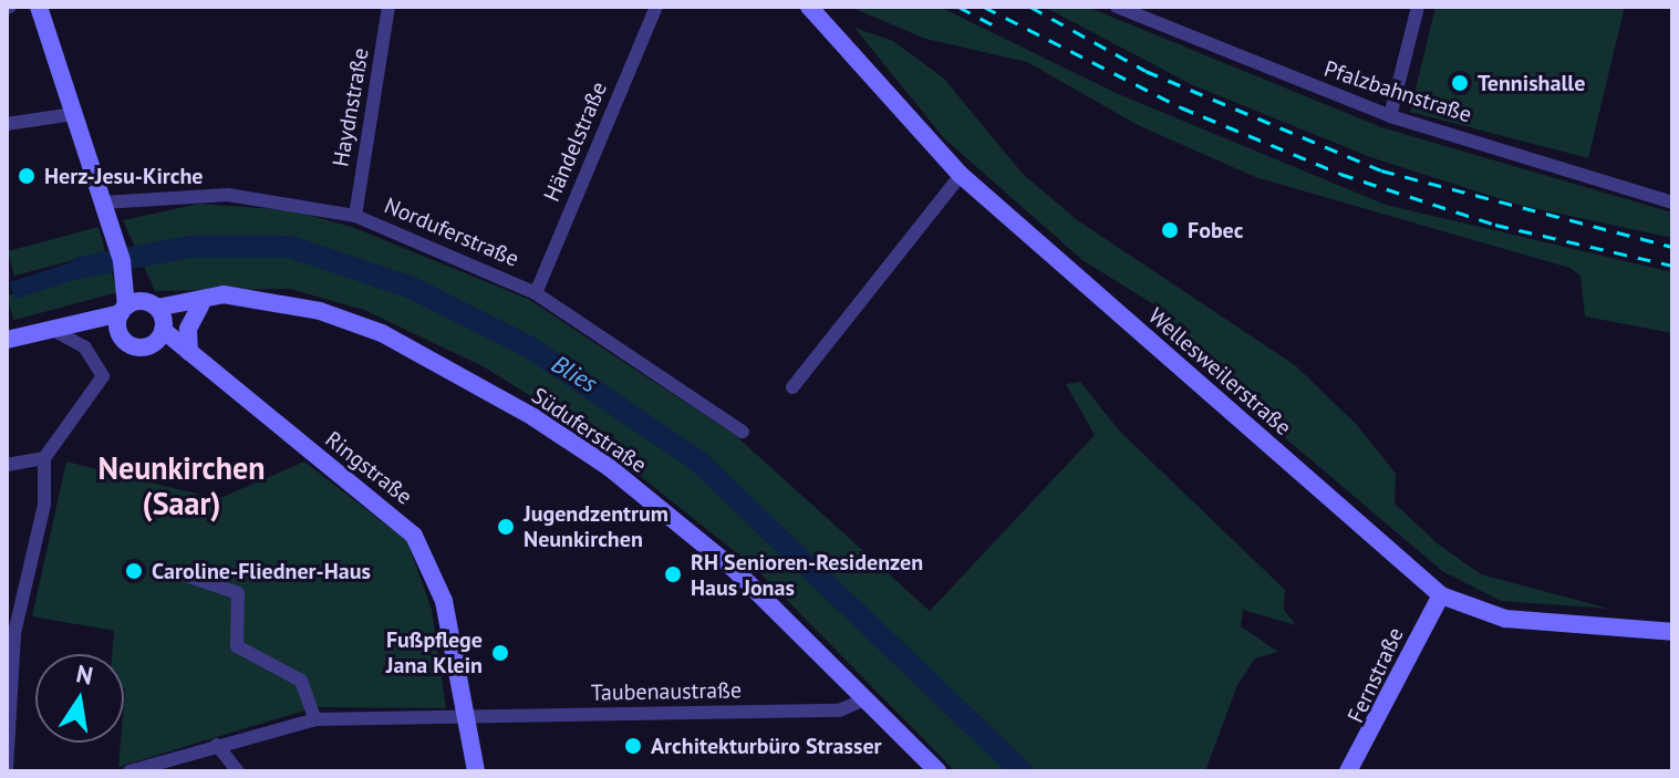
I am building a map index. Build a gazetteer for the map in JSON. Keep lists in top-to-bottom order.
{
  "streets": {
    "street": [
      "Pfalzbahnstraße",
      "Haydnstraße",
      "Händelstraße",
      "Norduferstraße",
      "Wellesweilerstraße",
      "Süduferstraße",
      "Ringstraße",
      "Fernstraße",
      "Taubenaustraße"
    ]
  },
  "crossings": [
    ["Haydnstraße", "Norduferstraße"],
    ["Händelstraße", "Norduferstraße"],
    ["Wellesweilerstraße", "Fernstraße"],
    ["Süduferstraße", "Ringstraße"],
    ["Süduferstraße", "Taubenaustraße"],
    ["Ringstraße", "Taubenaustraße"]
  ],
  "districts": ["Neunkirchen (Saar)"],
  "water": ["Blies"],
  "places": [
    "Tennishalle",
    "Herz-Jesu-Kirche",
    "Fobec",
    "Jugendzentrum Neunkirchen",
    "Caroline-Fliedner-Haus",
    "RH Senioren-Residenzen Haus Jonas",
    "Fußpflege Jana Klein",
    "Architekturbüro Strasser"
  ],
  "north": "top"
}
